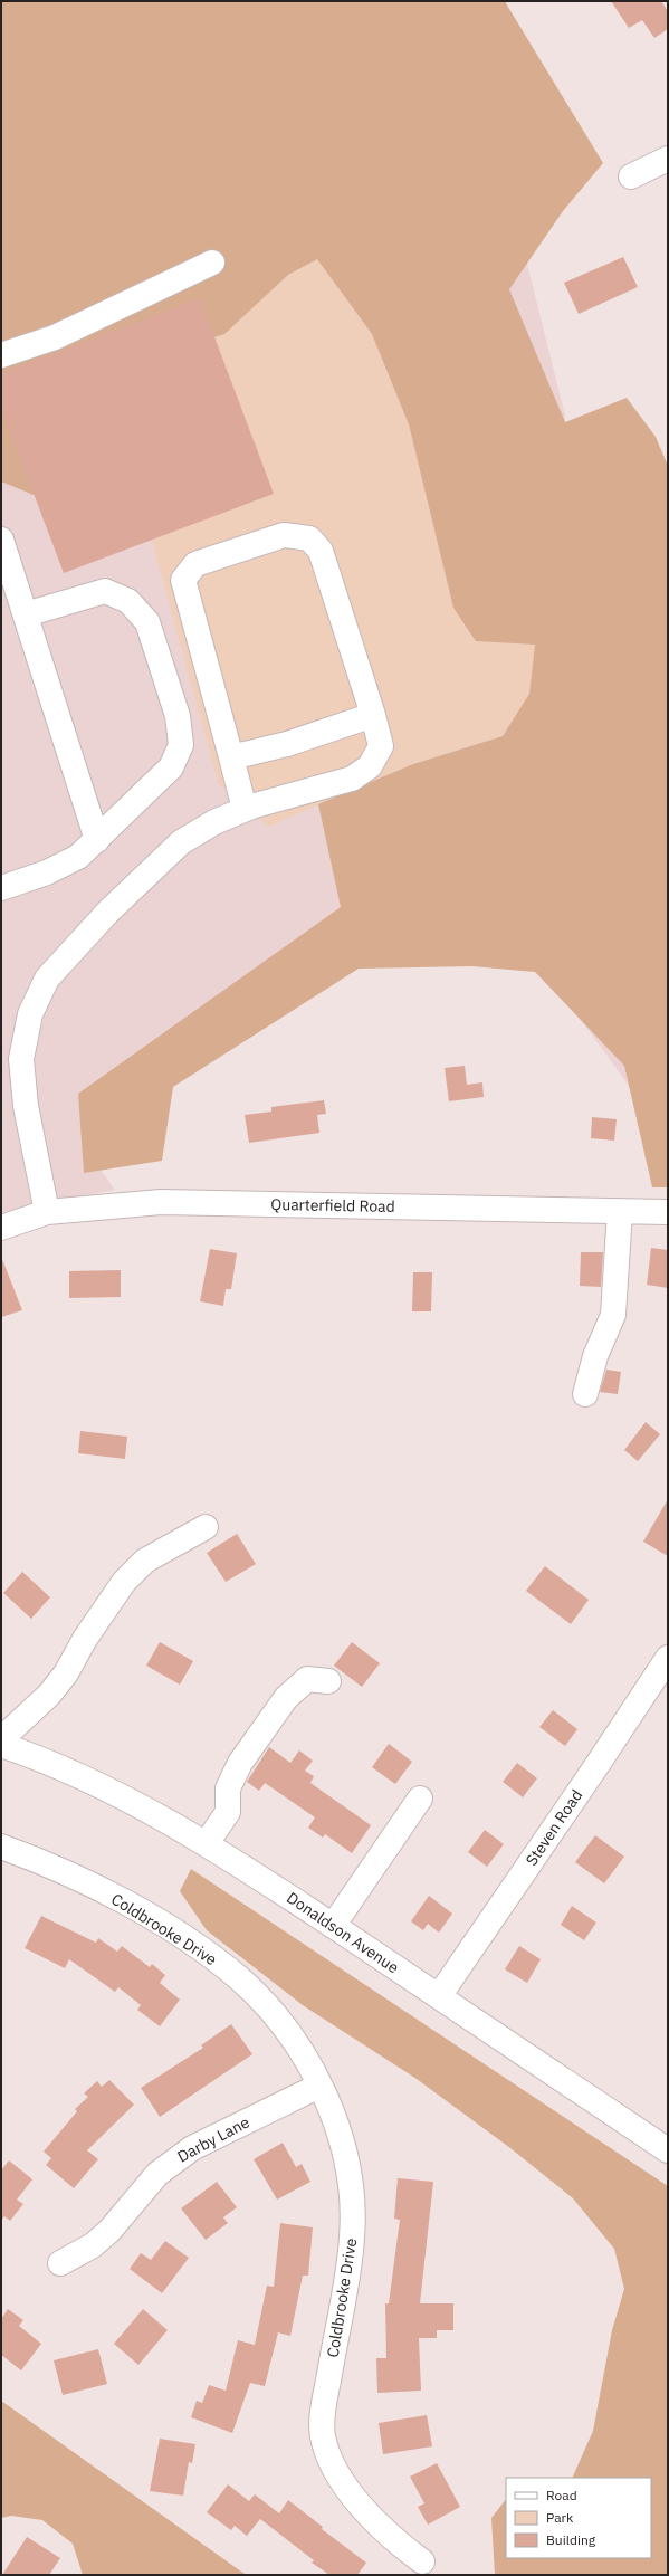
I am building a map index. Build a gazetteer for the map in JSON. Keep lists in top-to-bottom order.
{
  "streets": {
    "street": [
      "Quarterfield Road",
      "Steven Road",
      "Coldbrooke Drive",
      "Donaldson Avenue",
      "Darby Lane"
    ]
  },
  "crossings": [
    ["Steven Road", "Donaldson Avenue"],
    ["Coldbrooke Drive", "Darby Lane"]
  ],
  "legend": ["Road", "Park", "Building"]
}
